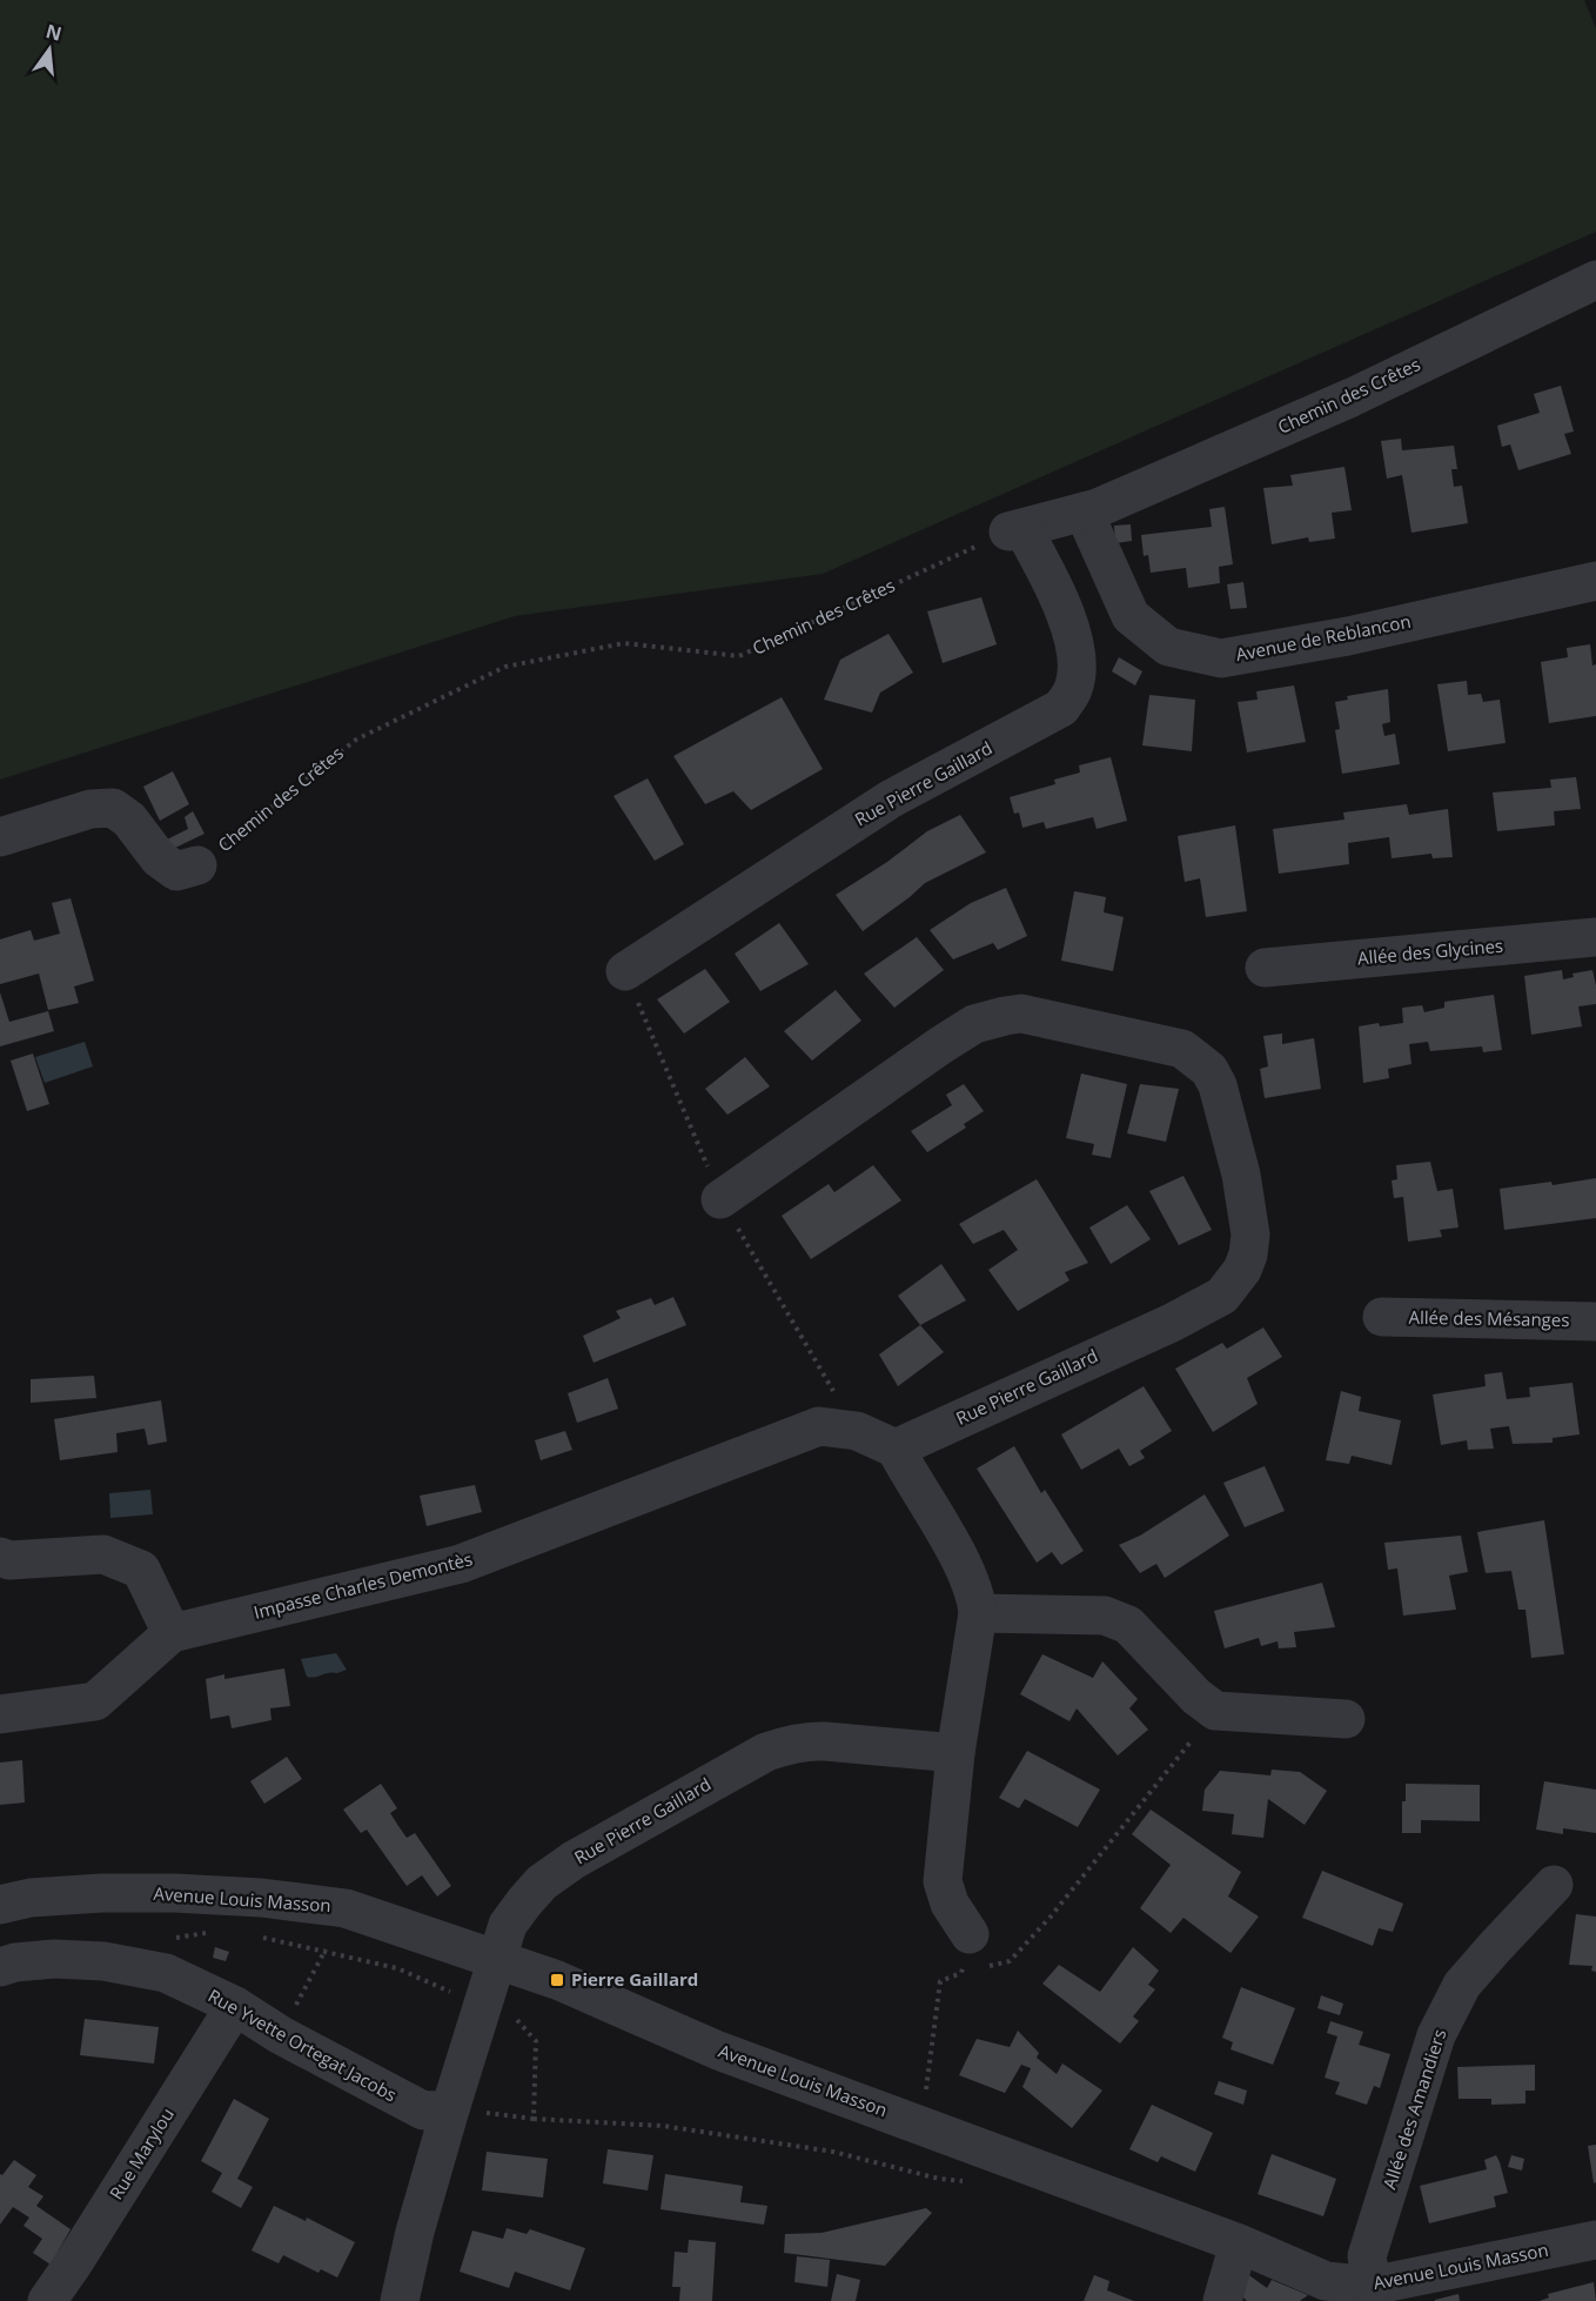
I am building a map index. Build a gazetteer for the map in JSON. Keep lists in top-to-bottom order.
{
  "streets": {
    "street": [
      "Chemin des Crêtes",
      "Avenue de Reblancon",
      "Rue Pierre Gaillard",
      "Allée des Glycines",
      "Allée des Mésanges",
      "Impasse Charles Demontès",
      "Avenue Louis Masson",
      "Rue Yvette Ortegat Jacobs",
      "Allée des Amandiers",
      "Rue Marylou"
    ]
  },
  "crossings": [
    ["Chemin des Crêtes", "Avenue de Reblancon"],
    ["Chemin des Crêtes", "Rue Pierre Gaillard"],
    ["Rue Pierre Gaillard", "Impasse Charles Demontès"],
    ["Rue Pierre Gaillard", "Avenue Louis Masson"],
    ["Avenue Louis Masson", "Allée des Amandiers"],
    ["Rue Yvette Ortegat Jacobs", "Rue Marylou"]
  ],
  "places": {
    "transit": ["Pierre Gaillard"]
  },
  "north": "top"
}
